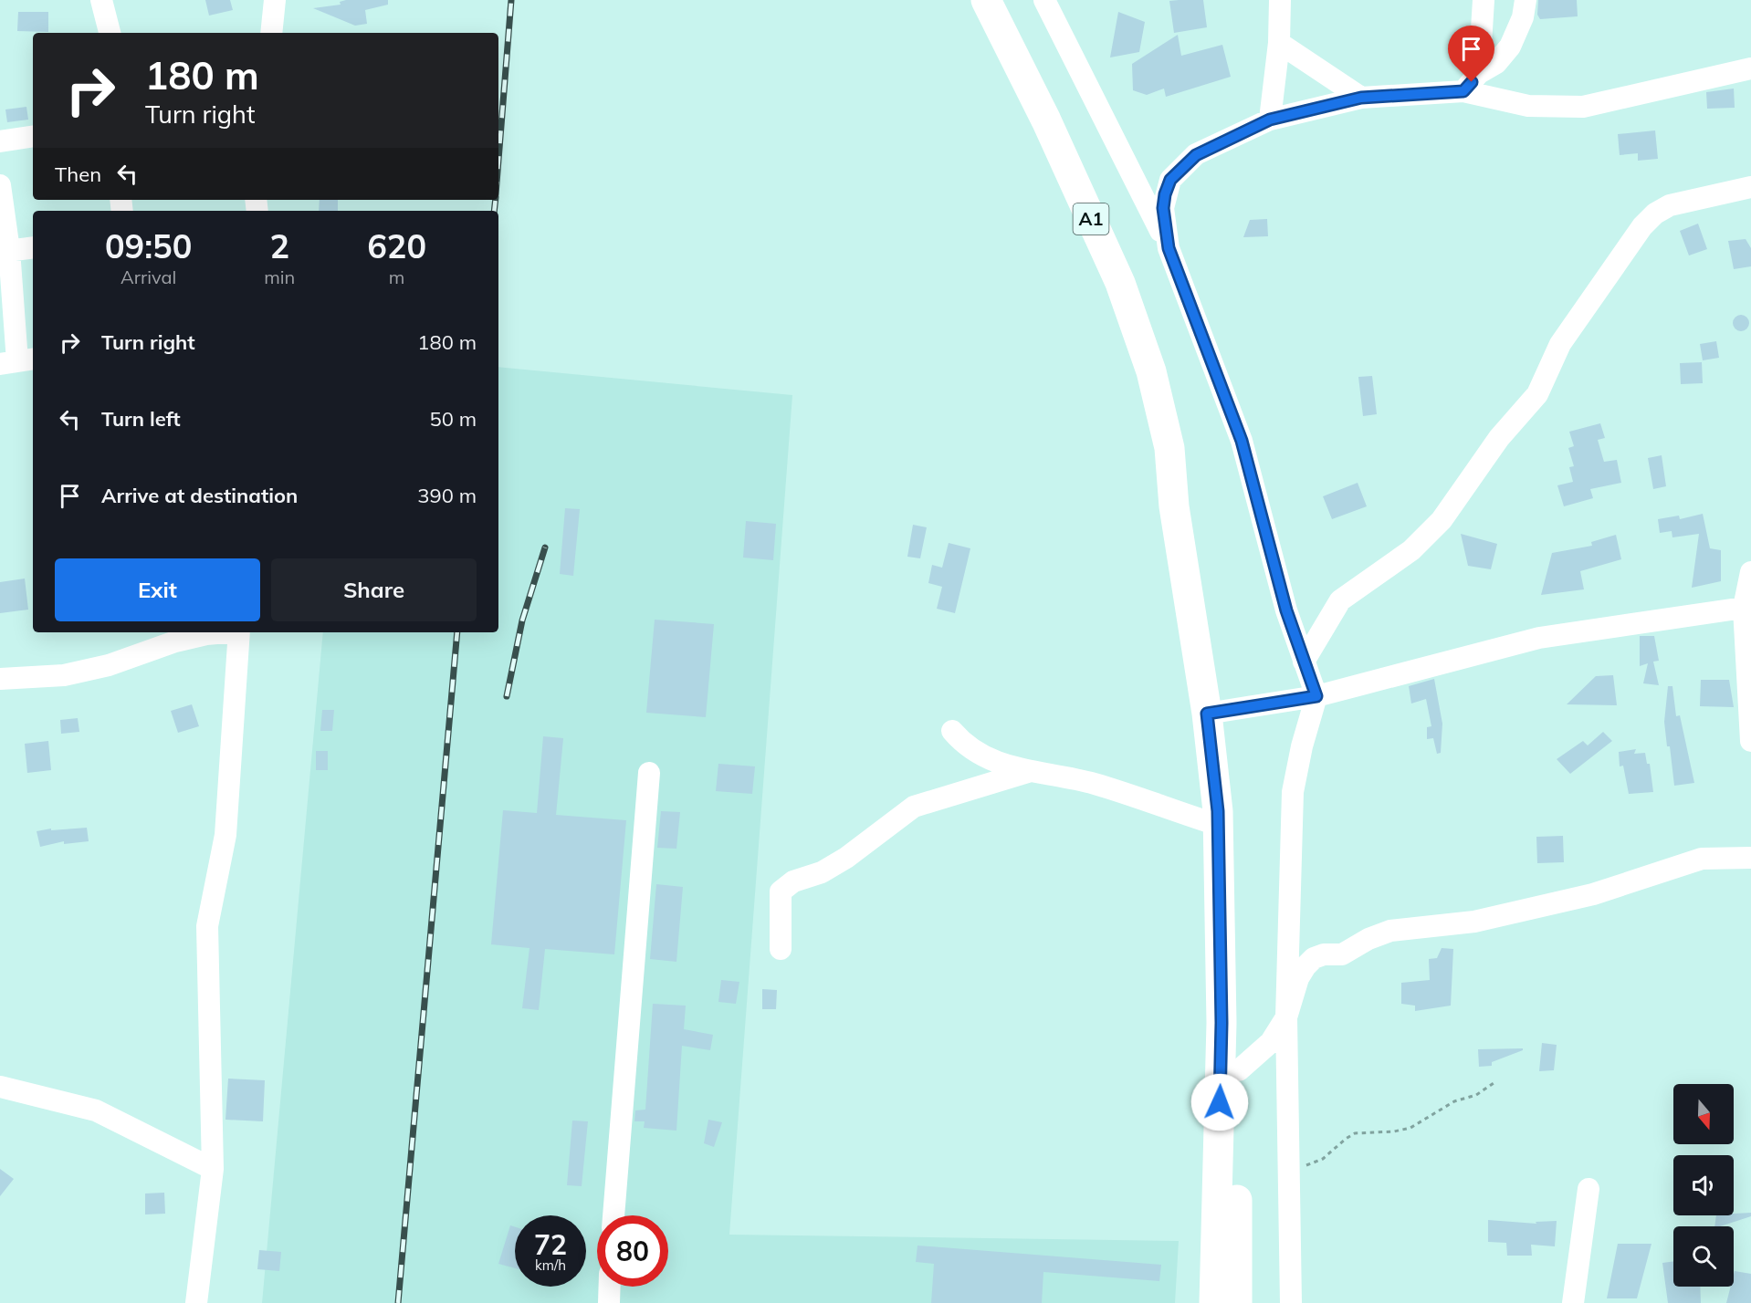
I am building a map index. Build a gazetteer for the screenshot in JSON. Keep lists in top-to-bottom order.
{
  "streets": {
    "highway": ["A1"]
  },
  "north": "bottom",
  "page": {
    "turn": ["180 m", "Turn right"],
    "then": "Then",
    "eta": [
      "09:50",
      "Arrival",
      "2",
      "min",
      "620",
      "m"
    ],
    "list": [
      {
        "name": "Turn right",
        "value": "180 m"
      },
      {
        "name": "Turn left",
        "value": "50 m"
      },
      {
        "name": "Arrive at destination",
        "value": "390 m"
      }
    ],
    "buttons": ["Exit", "Share"],
    "speed": "72 km/h",
    "limit": "80"
  }
}
